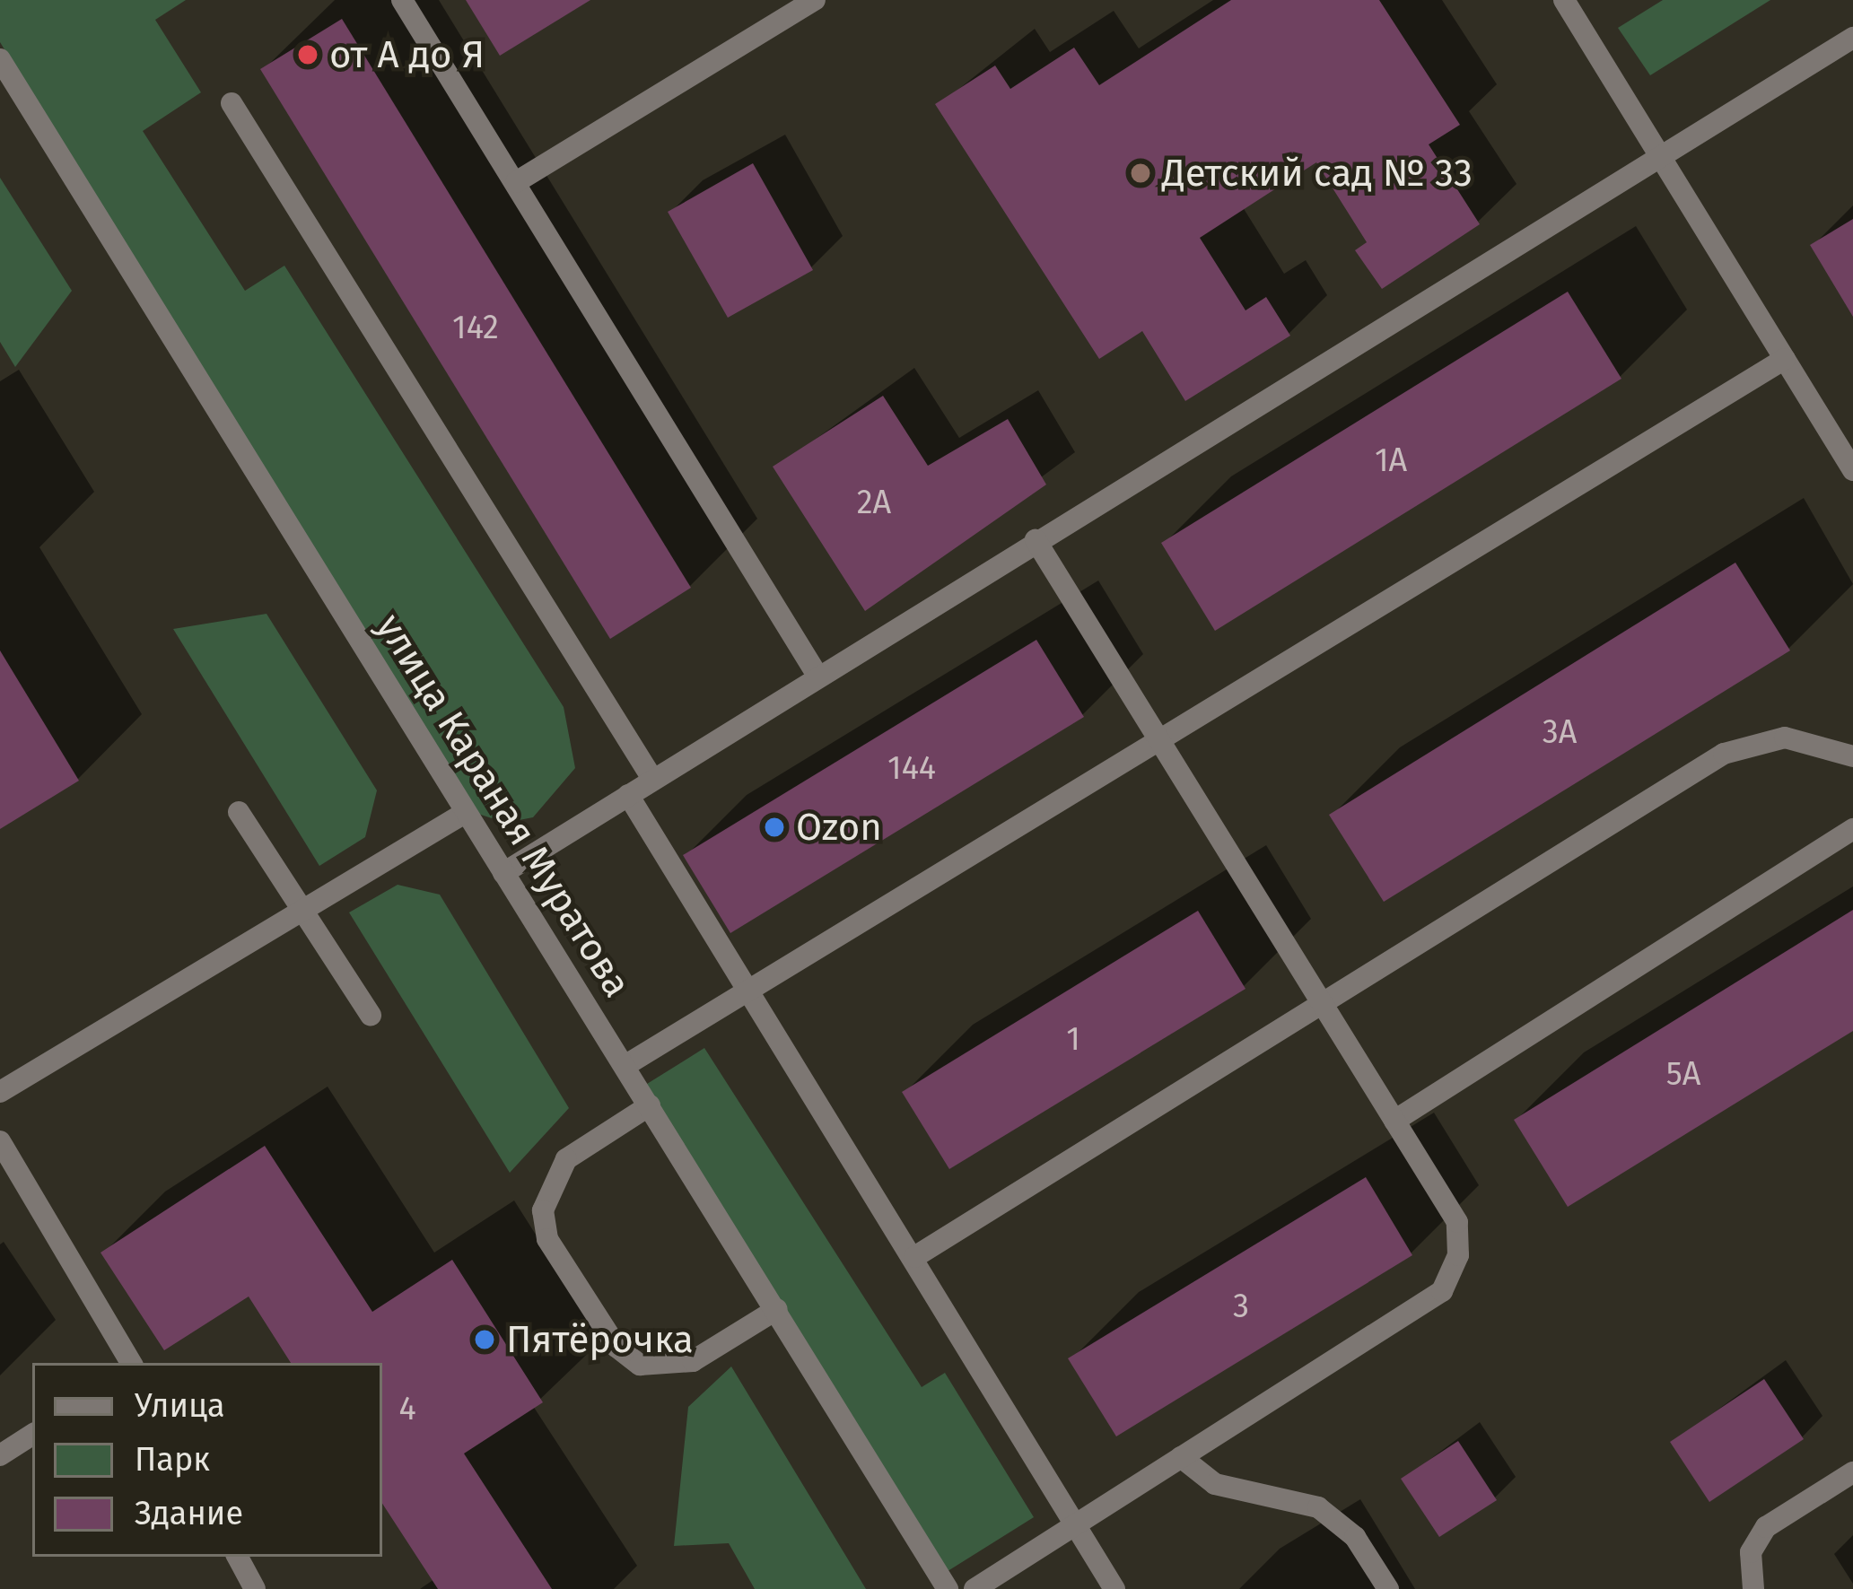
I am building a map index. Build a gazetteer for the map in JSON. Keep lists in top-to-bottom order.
{
  "streets": {
    "street": ["улица Караная Муратова"]
  },
  "places": [
    "от А до Я",
    "Детский сад № 33",
    "Ozon",
    "Пятёрочка"
  ],
  "house_numbers": [
    "142",
    "1А",
    "2А",
    "3А",
    "144",
    "1",
    "5А",
    "3",
    "4"
  ],
  "legend": ["Улица", "Парк", "Здание"]
}
